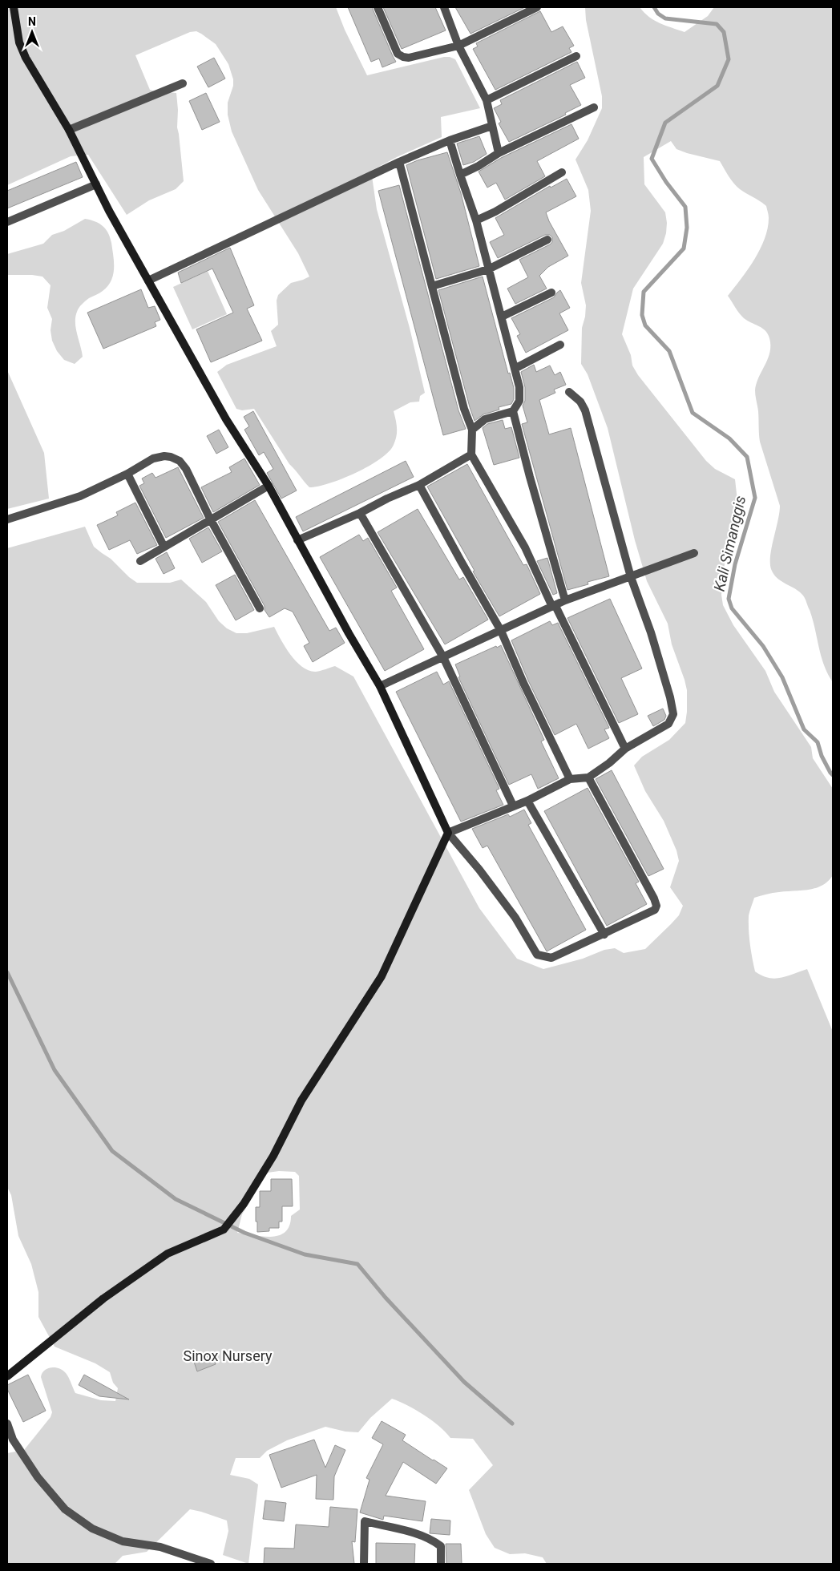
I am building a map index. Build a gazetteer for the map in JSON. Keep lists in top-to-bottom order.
{
  "water": ["Kali Simanggis"],
  "parks": ["Sinox Nursery"],
  "north": "top"
}
